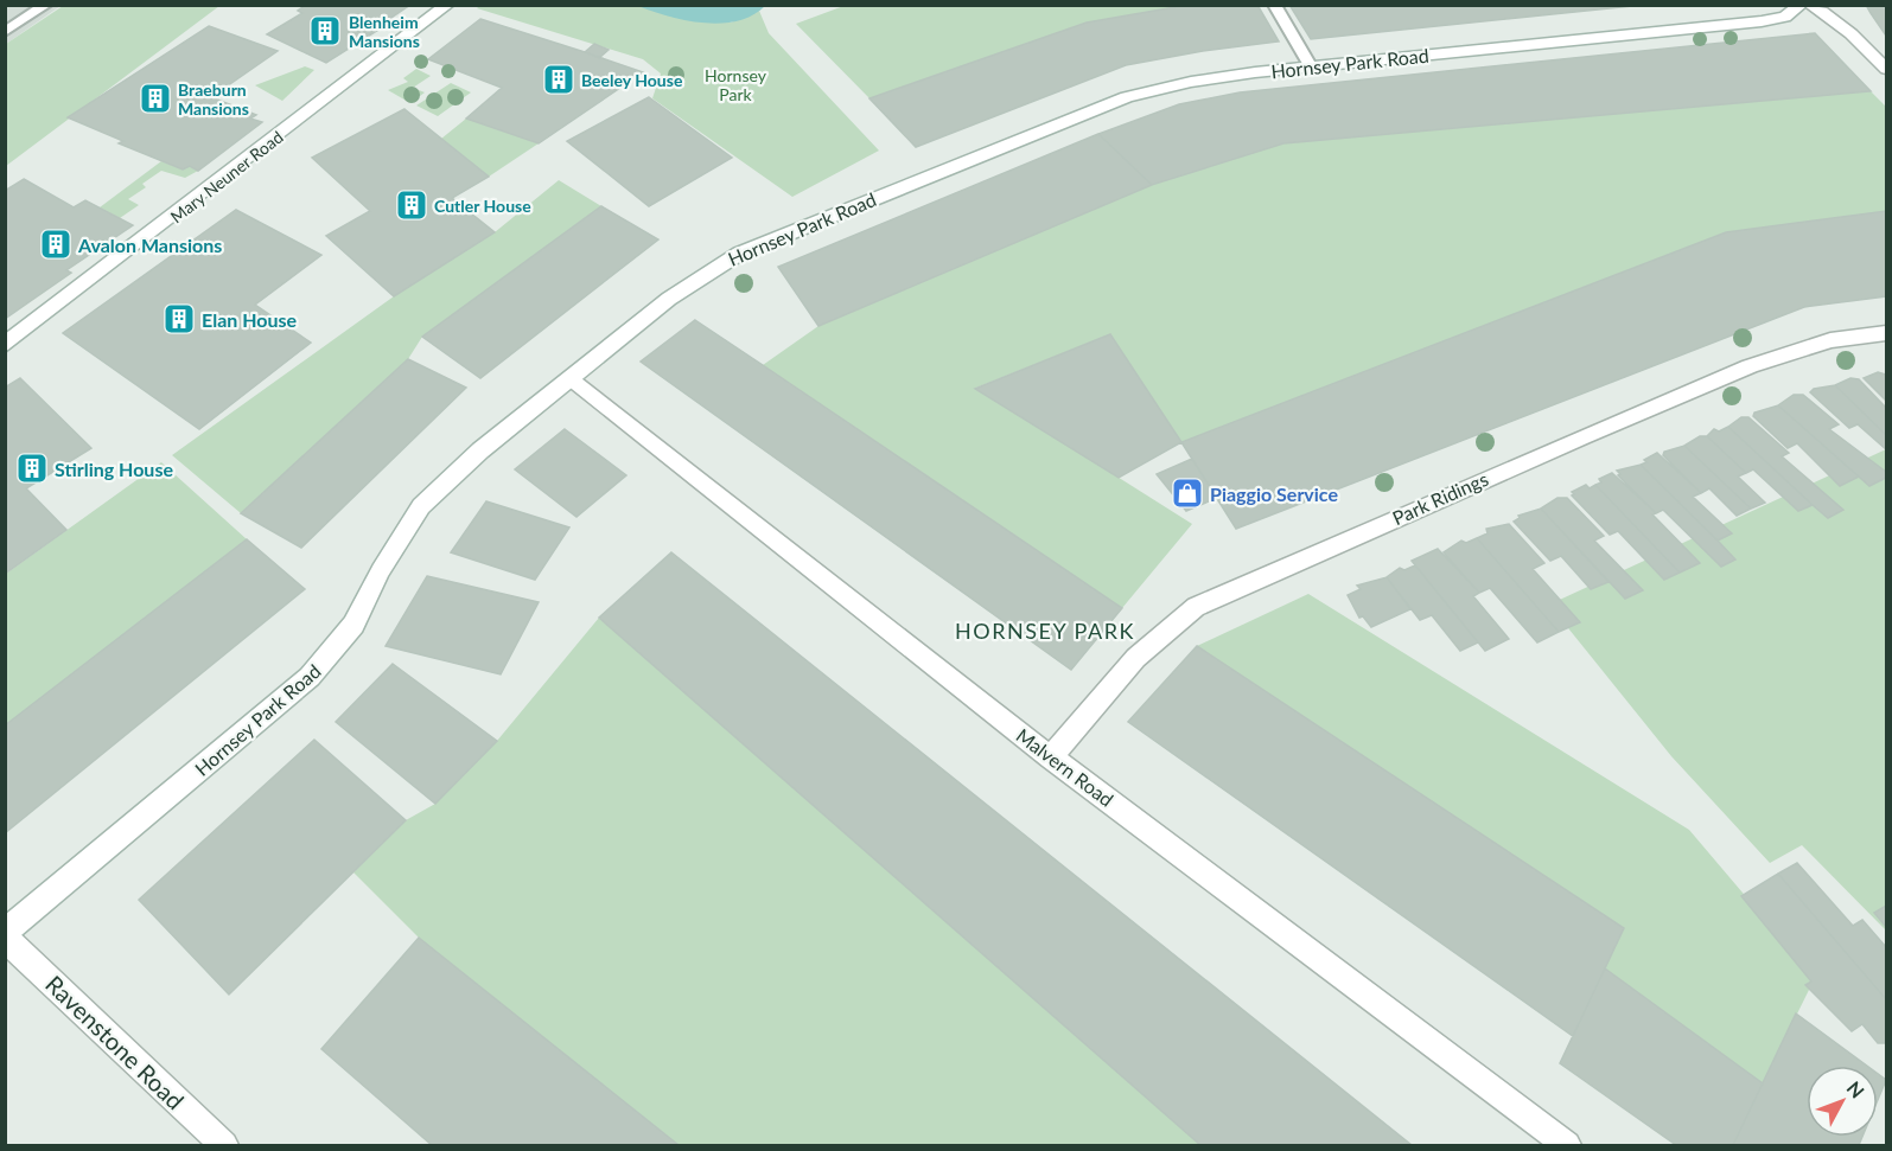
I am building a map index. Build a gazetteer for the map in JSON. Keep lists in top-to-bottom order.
{
  "streets": {
    "street": [
      "Hornsey Park Road",
      "Mary Neuner Road",
      "Park Ridings",
      "Malvern Road",
      "Ravenstone Road"
    ]
  },
  "crossings": [
    ["Hornsey Park Road", "Malvern Road"],
    ["Park Ridings", "Malvern Road"]
  ],
  "districts": ["HORNSEY PARK"],
  "parks": ["Hornsey Park"],
  "places": {
    "building": [
      "Blenheim Mansions",
      "Beeley House",
      "Braeburn Mansions",
      "Cutler House",
      "Avalon Mansions",
      "Elan House",
      "Stirling House"
    ],
    "shop": ["Piaggio Service"]
  },
  "north": "top right"
}
